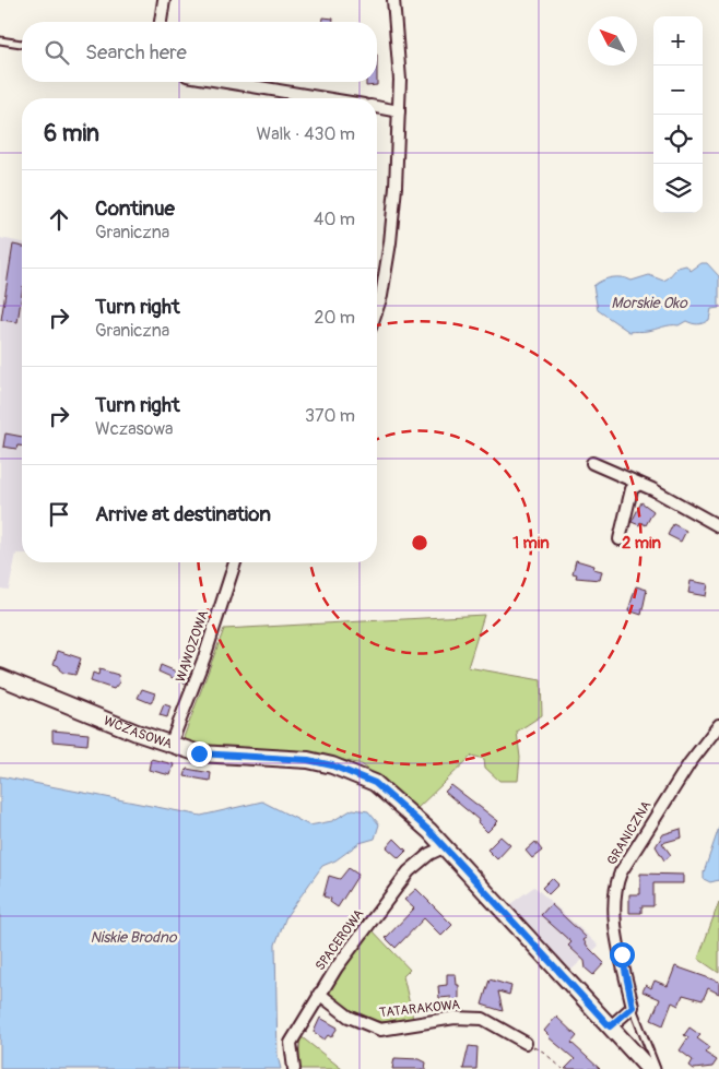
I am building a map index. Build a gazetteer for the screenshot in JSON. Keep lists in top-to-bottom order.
{
  "streets": {
    "street": [
      "WĄWOZOWA",
      "WCZASOWA",
      "GRANICZNA",
      "SPACEROWA",
      "TATARAKOWA"
    ]
  },
  "crossings": [
    ["WĄWOZOWA", "WCZASOWA"],
    ["WCZASOWA", "SPACEROWA"],
    ["SPACEROWA", "TATARAKOWA"]
  ],
  "water": ["Morskie Oko", "Niskie Brodno"],
  "north": "top left",
  "page": {
    "map_buttons": ["+", "−"],
    "search": "Search here",
    "heading": ["6 min", "Walk · 430 m"],
    "list": [
      ["Continue", "Graniczna", "40 m"],
      ["Turn right", "Graniczna", "20 m"],
      ["Turn right", "Wczasowa", "370 m"],
      "Arrive at destination"
    ]
  },
  "rings": ["1 min", "2 min"]
}
